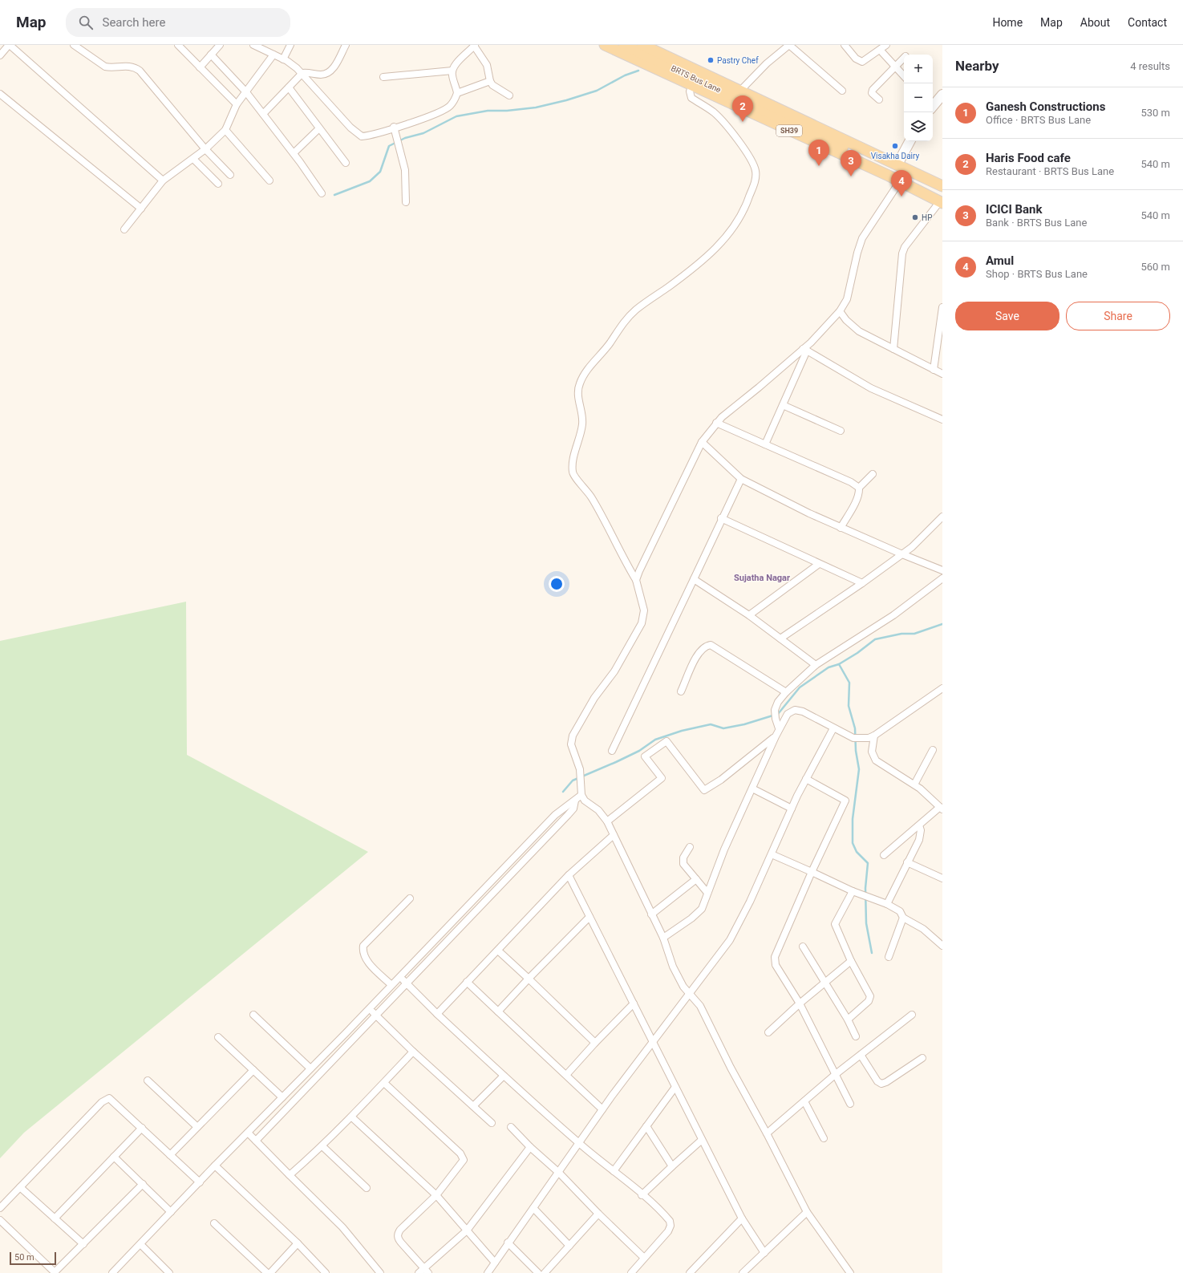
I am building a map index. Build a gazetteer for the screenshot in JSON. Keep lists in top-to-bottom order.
{
  "streets": {
    "main road": ["BRTS Bus Lane", "SH39"]
  },
  "crossings": [
    ["BRTS Bus Lane", "SH39"]
  ],
  "districts": ["Sujatha Nagar"],
  "places": ["Pastry Chef", "Visakha Dairy", "HP"],
  "scale_bar": "50 m",
  "page": {
    "header": "Map",
    "search": "Search here",
    "nav": [
      "Home",
      "Map",
      "About",
      "Contact"
    ],
    "heading": ["Nearby", "4 results"],
    "map_buttons": ["+", "−"],
    "list": [
      {
        "mark": "1",
        "name": "Ganesh Constructions",
        "note": "Office · BRTS Bus Lane",
        "value": "530 m"
      },
      {
        "mark": "2",
        "name": "Haris Food cafe",
        "note": "Restaurant · BRTS Bus Lane",
        "value": "540 m"
      },
      {
        "mark": "3",
        "name": "ICICI Bank",
        "note": "Bank · BRTS Bus Lane",
        "value": "540 m"
      },
      {
        "mark": "4",
        "name": "Amul",
        "note": "Shop · BRTS Bus Lane",
        "value": "560 m"
      }
    ],
    "pins": [
      "2",
      "1",
      "3",
      "4"
    ],
    "buttons": ["Save", "Share"],
    "scale": "50 m"
  }
}
